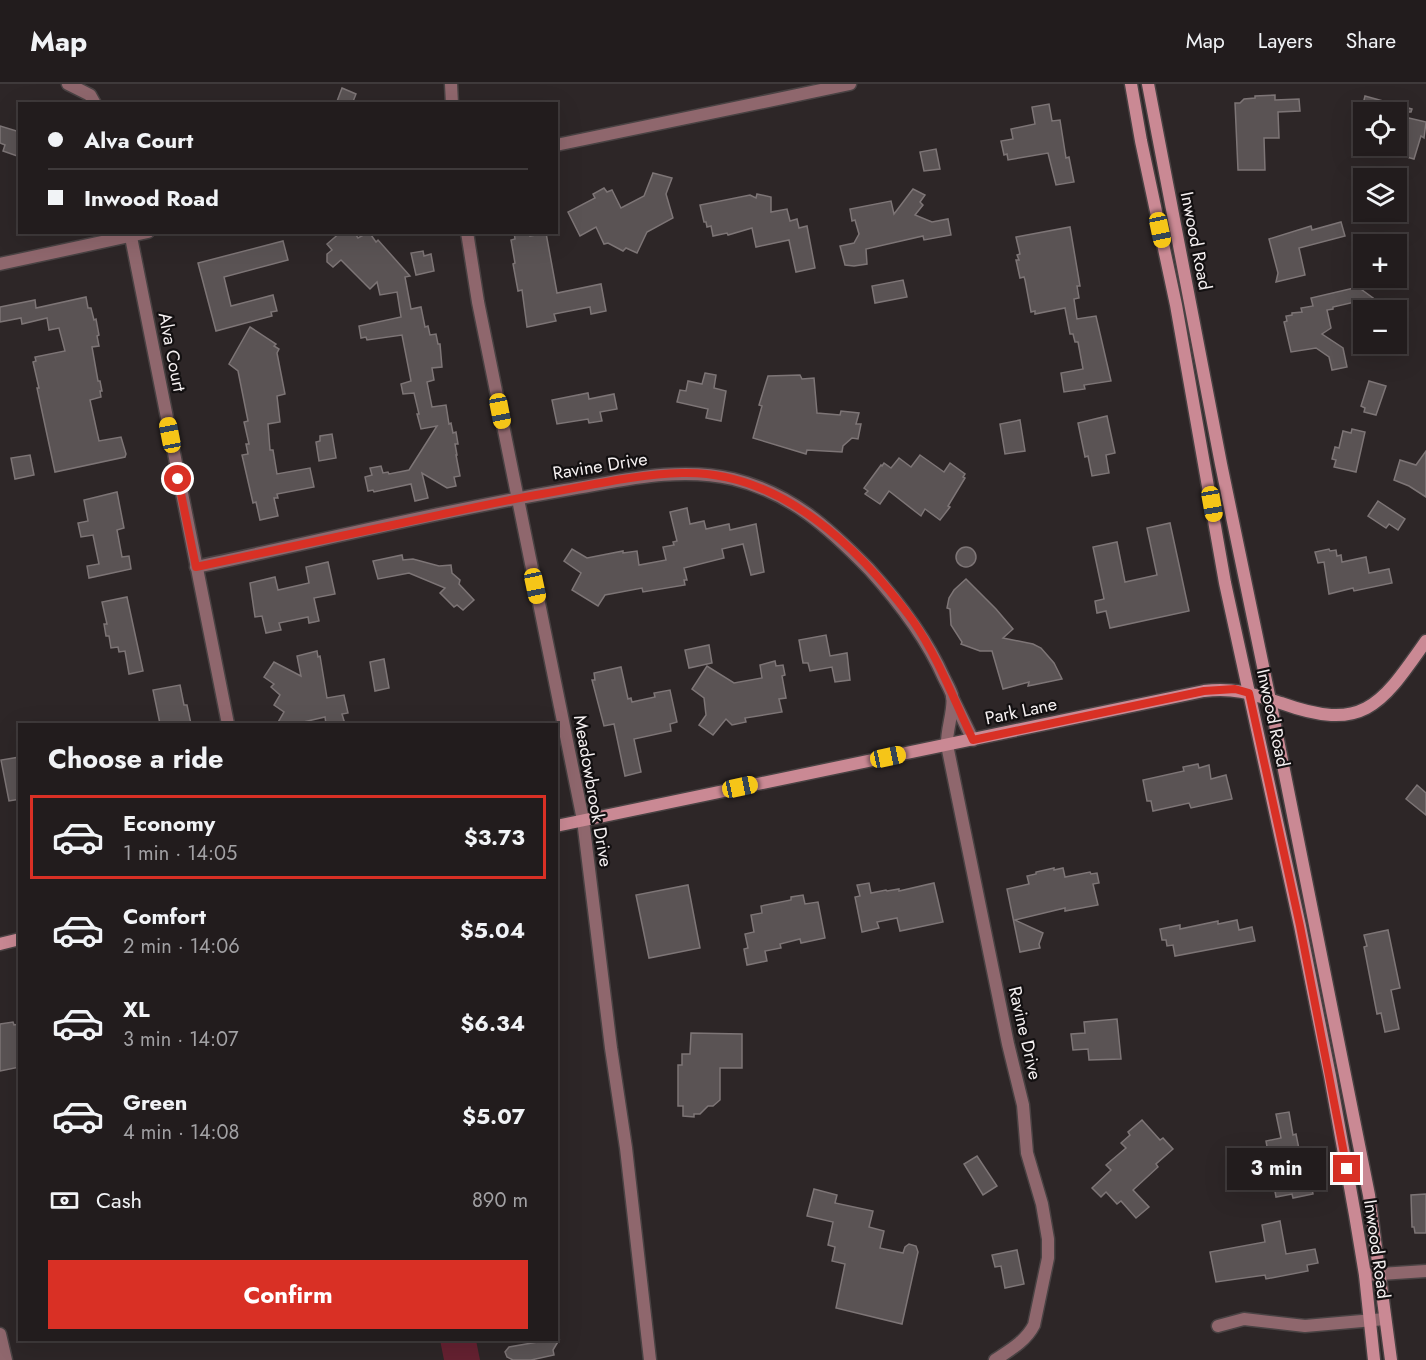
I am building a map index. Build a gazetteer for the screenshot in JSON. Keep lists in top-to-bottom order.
{
  "streets": {
    "main road": ["Inwood Road", "Park Lane"],
    "street": ["Alva Court", "Ravine Drive", "Meadowbrook Drive"]
  },
  "crossings": [
    ["Inwood Road", "Park Lane"],
    ["Alva Court", "Ravine Drive"],
    ["Ravine Drive", "Park Lane"],
    ["Ravine Drive", "Meadowbrook Drive"],
    ["Park Lane", "Meadowbrook Drive"]
  ],
  "page": {
    "header": "Map",
    "nav": ["Map", "Layers", "Share"],
    "map_buttons": ["+", "−"],
    "banner": ["Alva Court", "Inwood Road"],
    "heading": "Choose a ride",
    "list": [
      {
        "name": "Economy",
        "note": "1 min · 14:05",
        "value": "$3.73"
      },
      {
        "name": "Comfort",
        "note": "2 min · 14:06",
        "value": "$5.04"
      },
      {
        "name": "XL",
        "note": "3 min · 14:07",
        "value": "$6.34"
      },
      {
        "name": "Green",
        "note": "4 min · 14:08",
        "value": "$5.07"
      }
    ],
    "bubble": "3 min",
    "pay": ["Cash", "890 m"],
    "buttons": "Confirm"
  }
}
